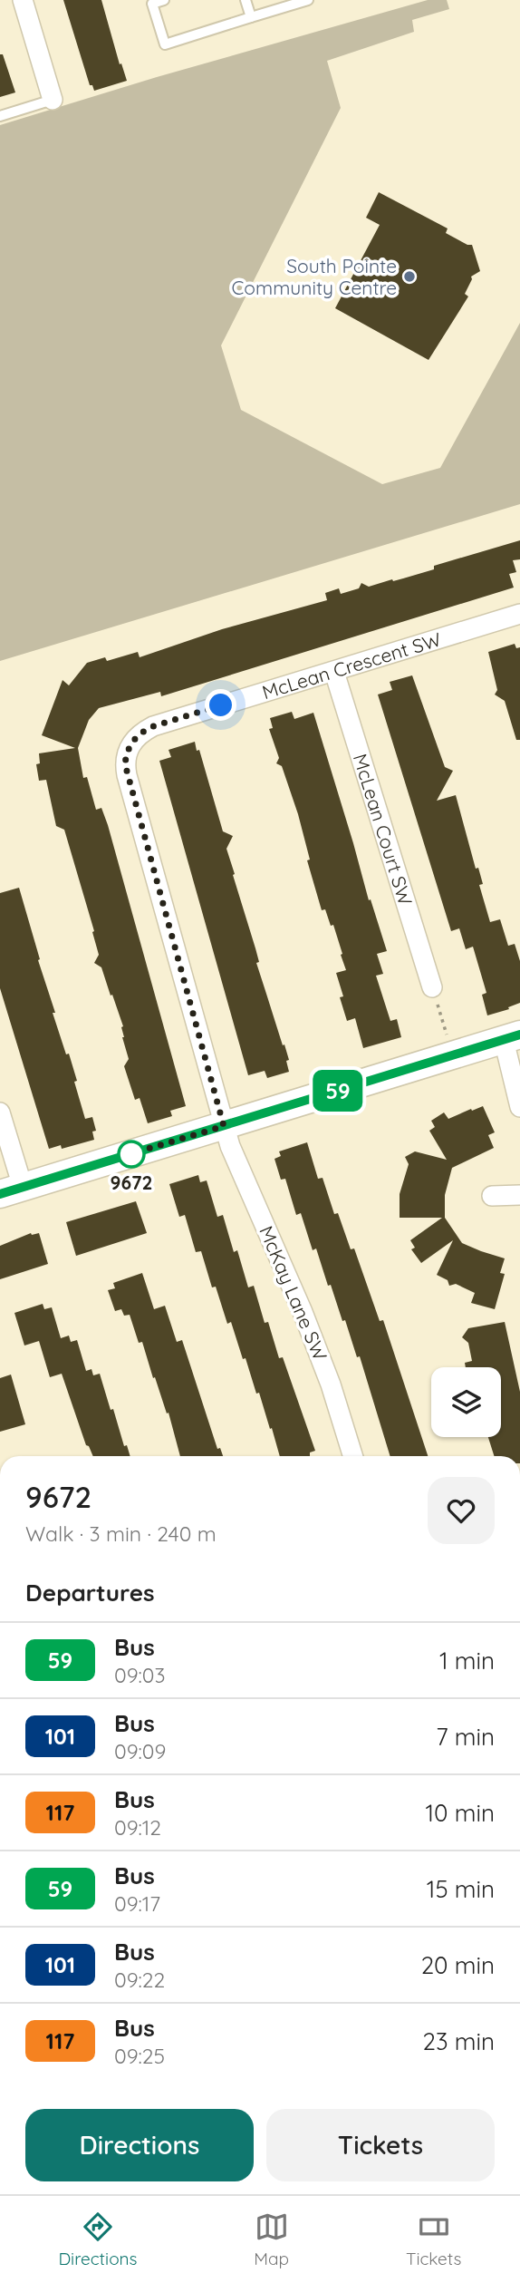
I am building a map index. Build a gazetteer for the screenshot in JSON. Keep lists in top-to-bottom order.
{
  "streets": {
    "street": ["McLean Crescent SW", "McLean Court SW", "McKay Lane SW"]
  },
  "crossings": [
    ["McLean Crescent SW", "McLean Court SW"],
    ["McLean Crescent SW", "McKay Lane SW"]
  ],
  "places": ["South Pointe Community Centre", "9672"],
  "lines": ["bus line 59"],
  "page": {
    "on_map": "59",
    "heading": [
      ["9672", "Walk · 3 min · 240 m"],
      "Departures"
    ],
    "list": [
      {
        "mark": "59",
        "name": "Bus",
        "note": "09:03",
        "value": "1 min"
      },
      {
        "mark": "101",
        "name": "Bus",
        "note": "09:09",
        "value": "7 min"
      },
      {
        "mark": "117",
        "name": "Bus",
        "note": "09:12",
        "value": "10 min"
      },
      {
        "mark": "59",
        "name": "Bus",
        "note": "09:17",
        "value": "15 min"
      },
      {
        "mark": "101",
        "name": "Bus",
        "note": "09:22",
        "value": "20 min"
      },
      {
        "mark": "117",
        "name": "Bus",
        "note": "09:25",
        "value": "23 min"
      }
    ],
    "buttons": ["Directions", "Tickets"],
    "tabs": ["Directions", "Map", "Tickets"]
  }
}
